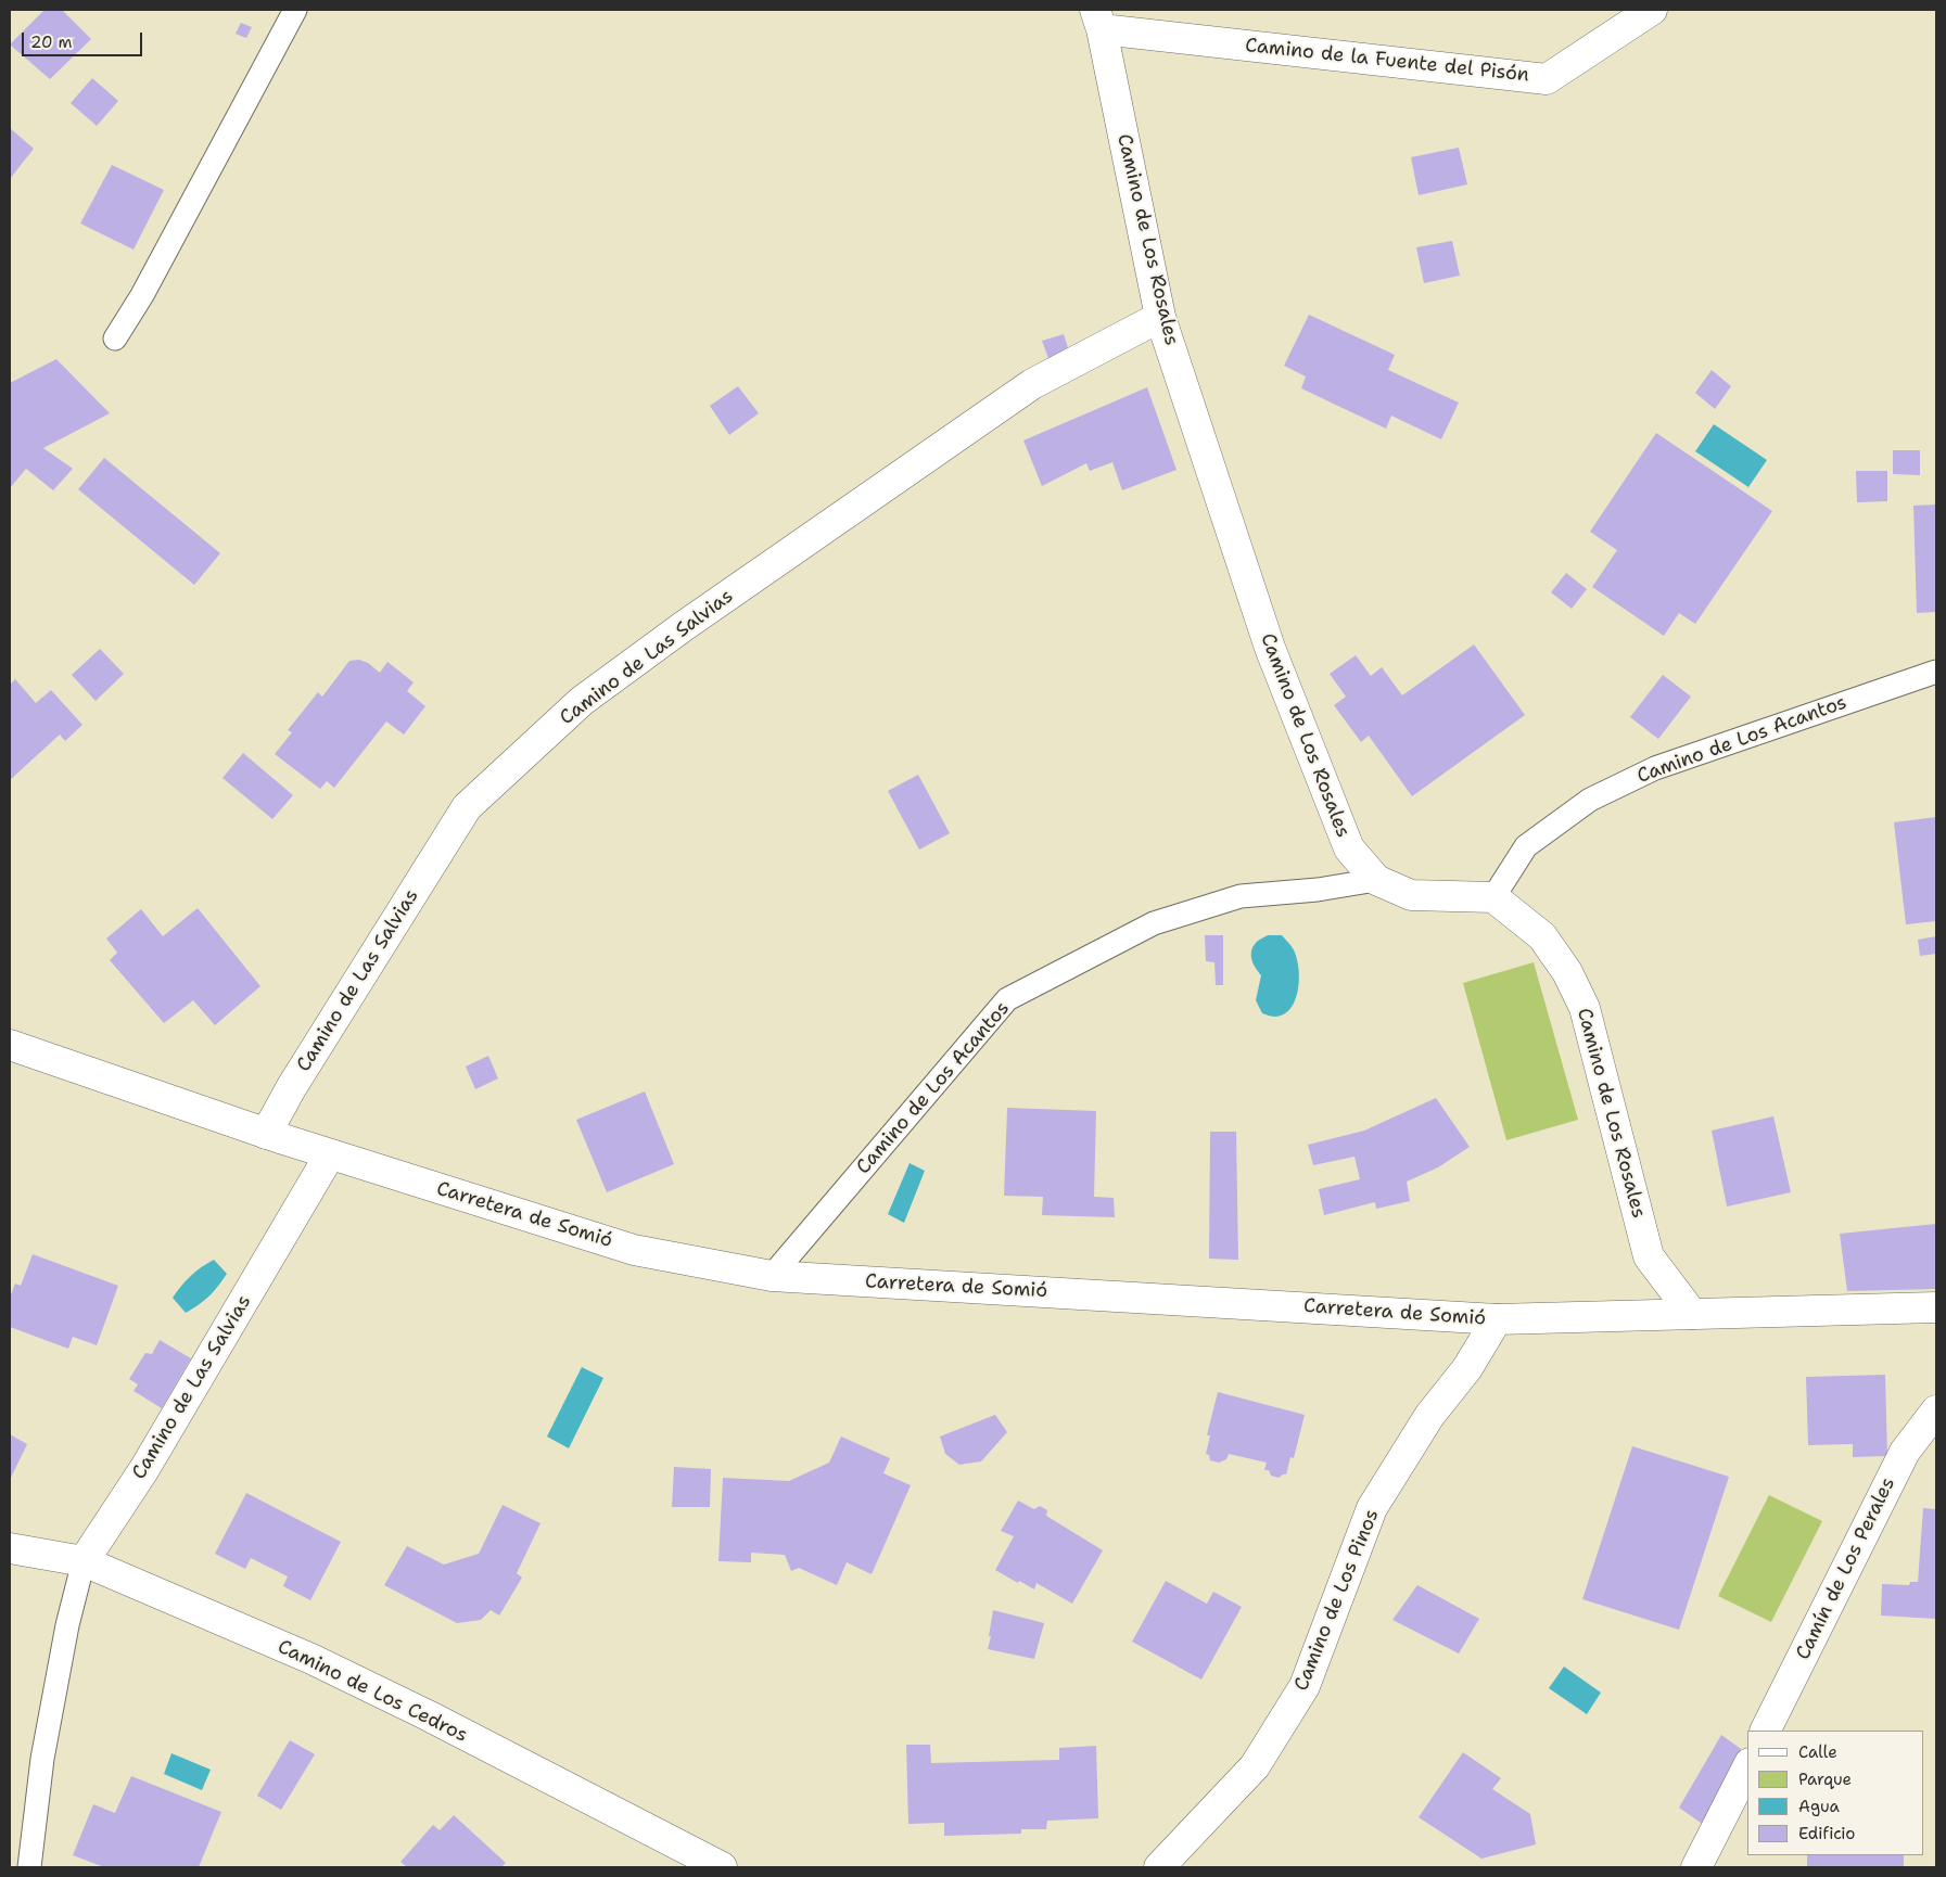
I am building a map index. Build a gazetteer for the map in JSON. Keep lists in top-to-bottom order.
{
  "streets": {
    "street": [
      "Camino de la Fuente del Pisón",
      "Camino de Los Rosales",
      "Camino de Las Salvias",
      "Carretera de Somió",
      "Camín de Los Perales",
      "Camino de Los Pinos",
      "Camino de Los Cedros"
    ],
    "lane": ["Camino de Los Acantos"]
  },
  "crossings": [
    ["Camino de la Fuente del Pisón", "Camino de Los Rosales"],
    ["Camino de Los Rosales", "Camino de Las Salvias"],
    ["Camino de Los Rosales", "Camino de Los Acantos"],
    ["Camino de Los Rosales", "Carretera de Somió"],
    ["Camino de Las Salvias", "Carretera de Somió"],
    ["Camino de Las Salvias", "Camino de Los Cedros"],
    ["Camino de Los Acantos", "Carretera de Somió"],
    ["Carretera de Somió", "Camino de Los Pinos"]
  ],
  "legend": [
    "Calle",
    "Parque",
    "Agua",
    "Edificio"
  ],
  "scale_bar": "20 m"
}
